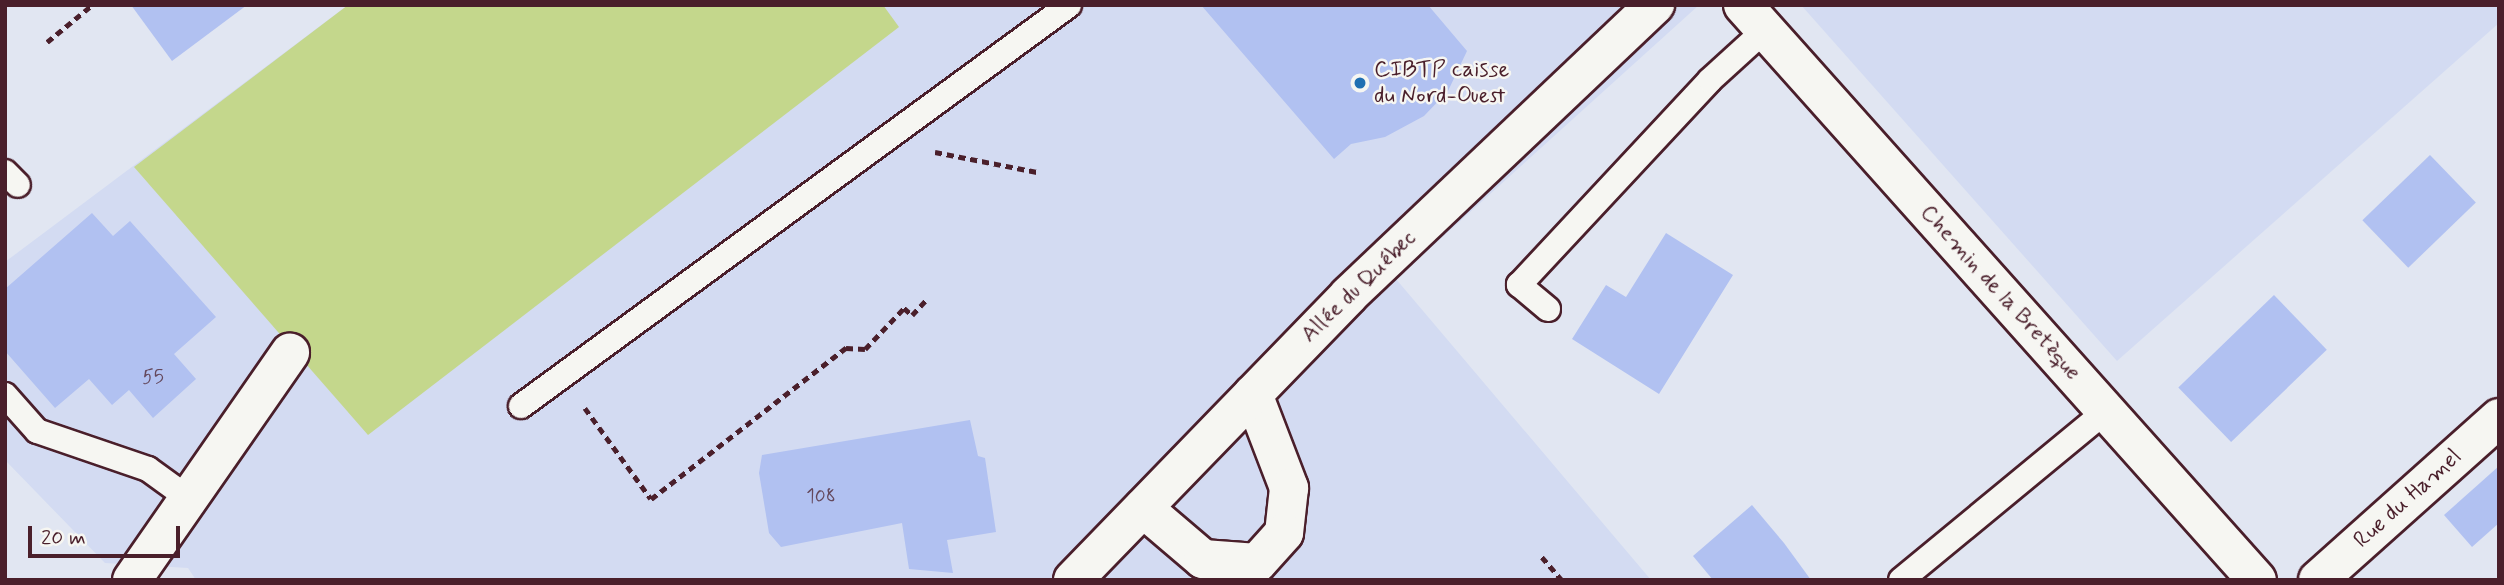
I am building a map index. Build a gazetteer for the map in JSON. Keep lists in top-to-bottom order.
{
  "streets": {
    "street": ["Allée du Québec", "Chemin de la Bretèque", "Rue du Hamel"]
  },
  "places": ["CIBTP caisse du Nord-Ouest"],
  "house_numbers": ["55", "108"],
  "scale_bar": "20 m"
}
